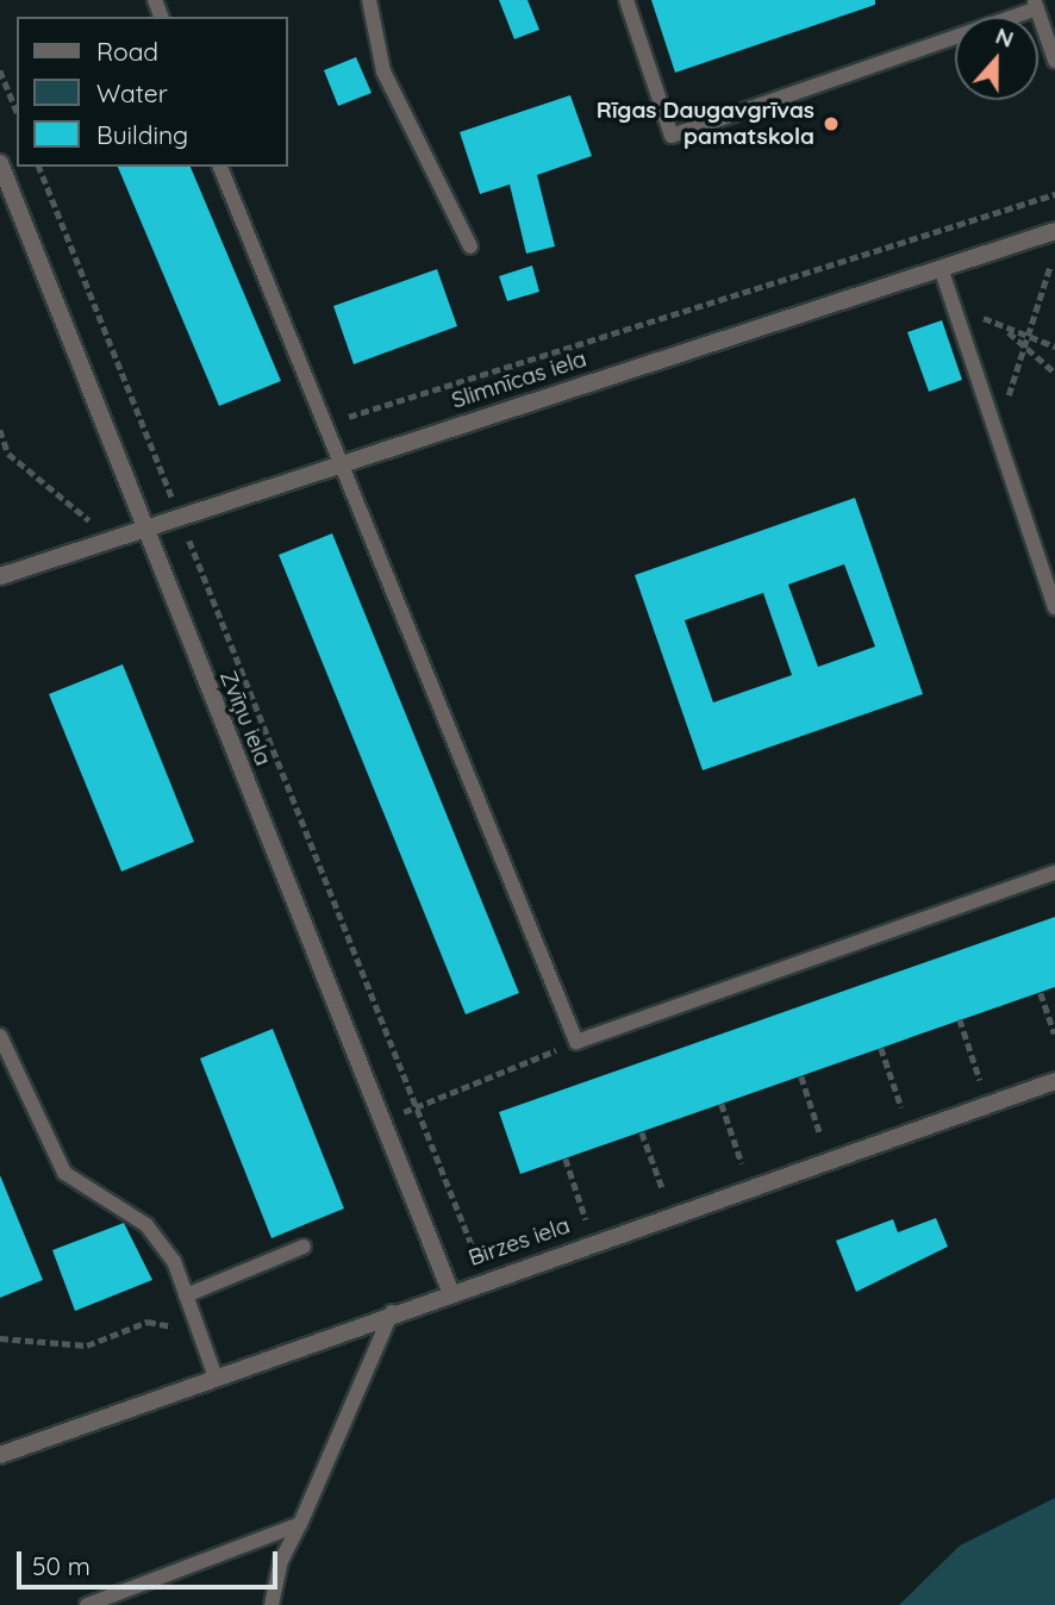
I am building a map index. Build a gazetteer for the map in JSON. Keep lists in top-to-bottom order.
{
  "streets": {
    "street": ["Slimnīcas iela", "Zvīņu iela", "Birzes iela"]
  },
  "crossings": [
    ["Slimnīcas iela", "Zvīņu iela"],
    ["Zvīņu iela", "Birzes iela"]
  ],
  "places": ["Rīgas Daugavgrīvas pamatskola"],
  "legend": ["Road", "Water", "Building"],
  "scale_bar": "50 m",
  "north": "top"
}
